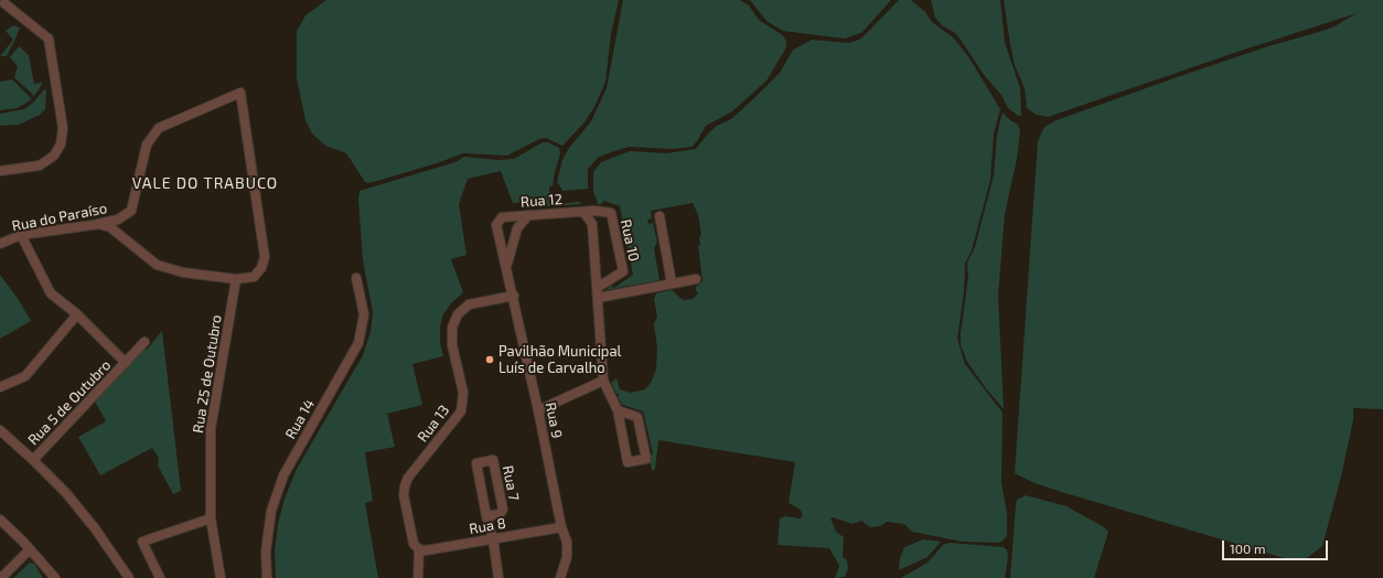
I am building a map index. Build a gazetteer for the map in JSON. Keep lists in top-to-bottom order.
{
  "streets": {
    "street": [
      "Rua 12",
      "Rua do Paraíso",
      "Rua 10",
      "Rua 25 de Outubro",
      "Rua 5 de Outubro",
      "Rua 14",
      "Rua 9",
      "Rua 13",
      "Rua 7",
      "Rua 8"
    ]
  },
  "crossings": [
    ["Rua 12", "Rua 10"],
    ["Rua 12", "Rua 9"],
    ["Rua do Paraíso", "Rua 25 de Outubro"],
    ["Rua do Paraíso", "Rua 5 de Outubro"],
    ["Rua 9", "Rua 13"],
    ["Rua 9", "Rua 8"],
    ["Rua 13", "Rua 8"],
    ["Rua 7", "Rua 8"]
  ],
  "districts": ["VALE DO TRABUCO"],
  "places": ["Pavilhão Municipal Luís de Carvalho"],
  "scale_bar": "100 m"
}
